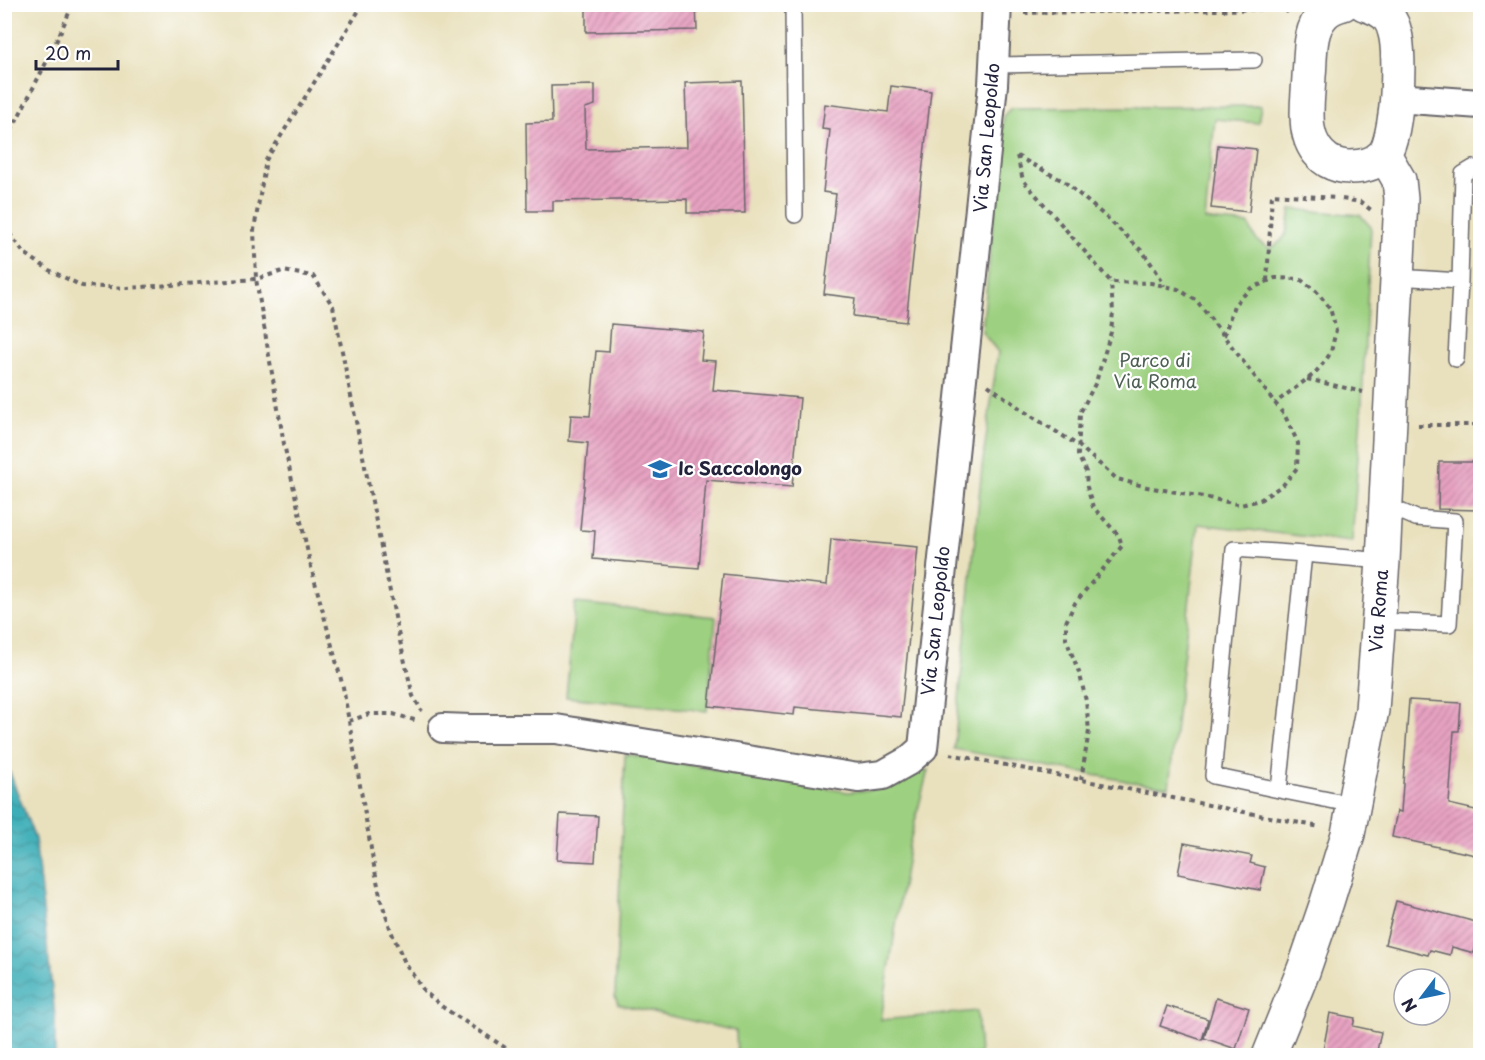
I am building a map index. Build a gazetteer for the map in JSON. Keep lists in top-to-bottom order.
{
  "streets": {
    "main road": ["Via Roma"],
    "street": ["Via San Leopoldo"]
  },
  "parks": ["Parco di Via Roma"],
  "places": {
    "school or university": ["Ic Saccolongo"]
  },
  "scale_bar": "20 m",
  "north": "bottom left"
}
